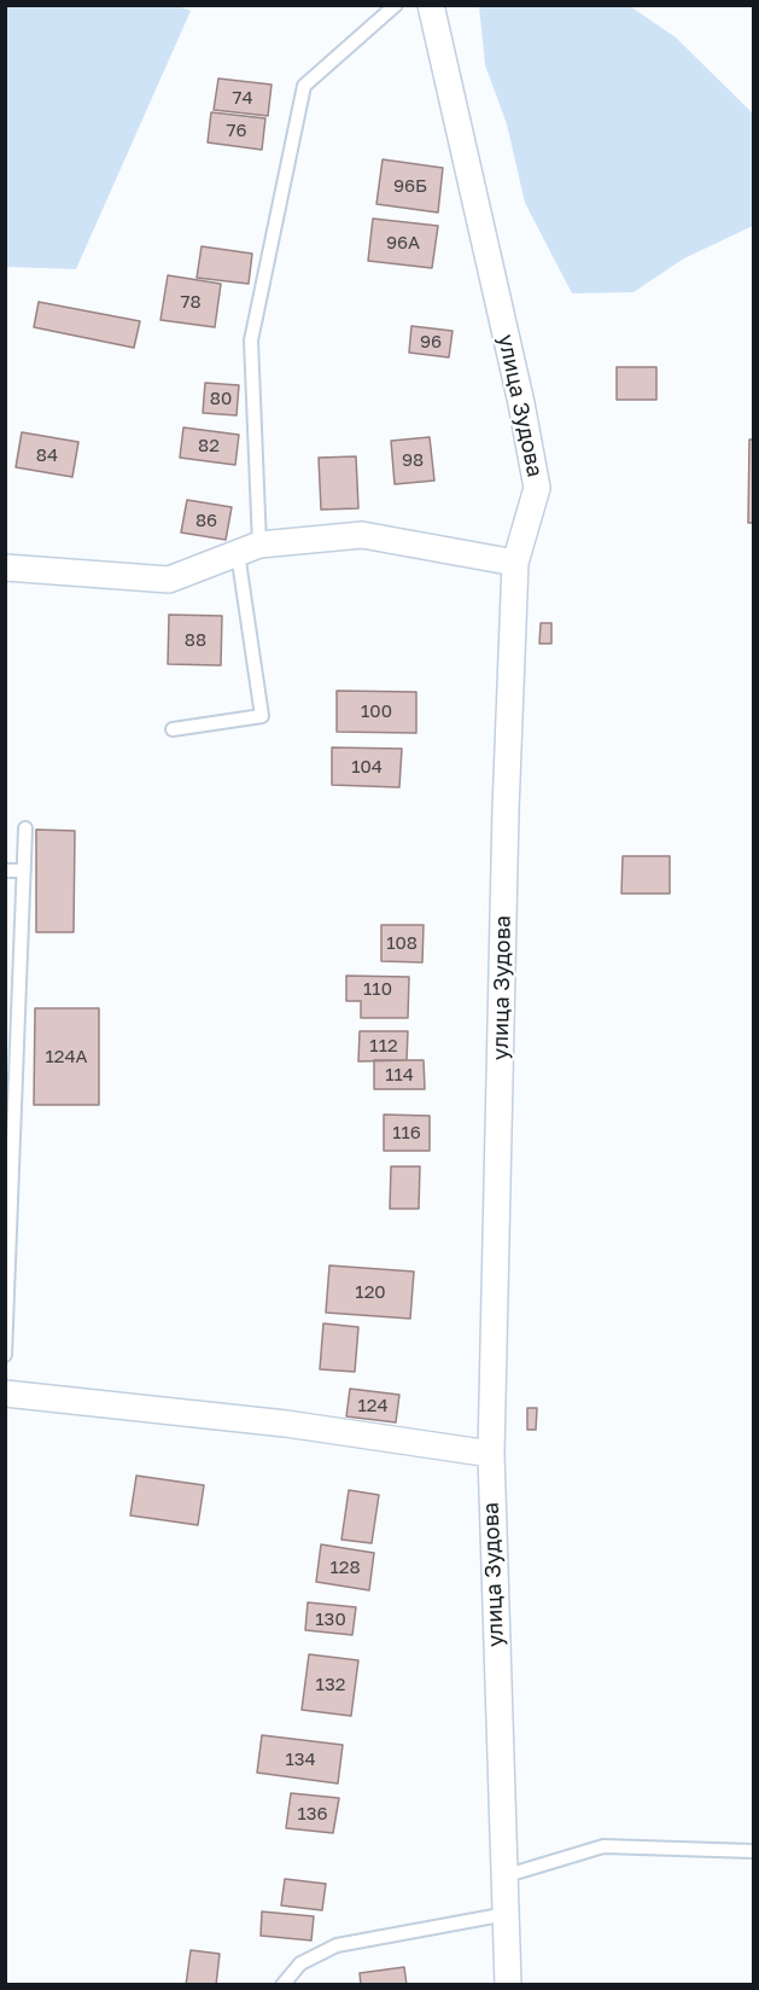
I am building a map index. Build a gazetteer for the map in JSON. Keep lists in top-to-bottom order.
{
  "streets": {
    "street": ["улица Зудова"]
  },
  "house_numbers": [
    "74",
    "76",
    "96Б",
    "96А",
    "78",
    "96",
    "80",
    "82",
    "84",
    "98",
    "86",
    "88",
    "100",
    "104",
    "108",
    "110",
    "112",
    "124А",
    "114",
    "116",
    "120",
    "124",
    "128",
    "130",
    "132",
    "134",
    "136"
  ]
}
